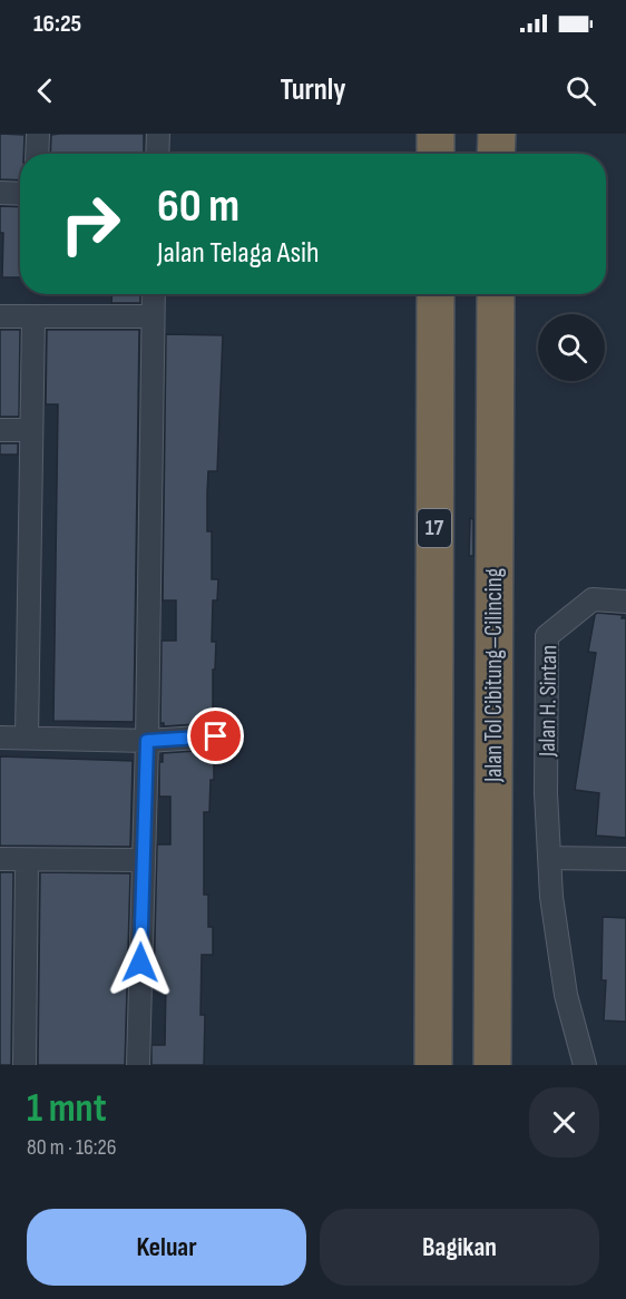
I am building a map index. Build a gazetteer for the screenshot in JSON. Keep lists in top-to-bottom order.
{
  "streets": {
    "highway": ["17", "Jalan Tol Cibitung–Cilincing"],
    "street": ["Jalan H. Sintan"]
  },
  "page": {
    "status": "16:25",
    "header": "Turnly",
    "turn": ["60 m", "Jalan Telaga Asih"],
    "heading": ["1 mnt", "80 m · 16:26"],
    "buttons": ["Keluar", "Bagikan"]
  }
}
